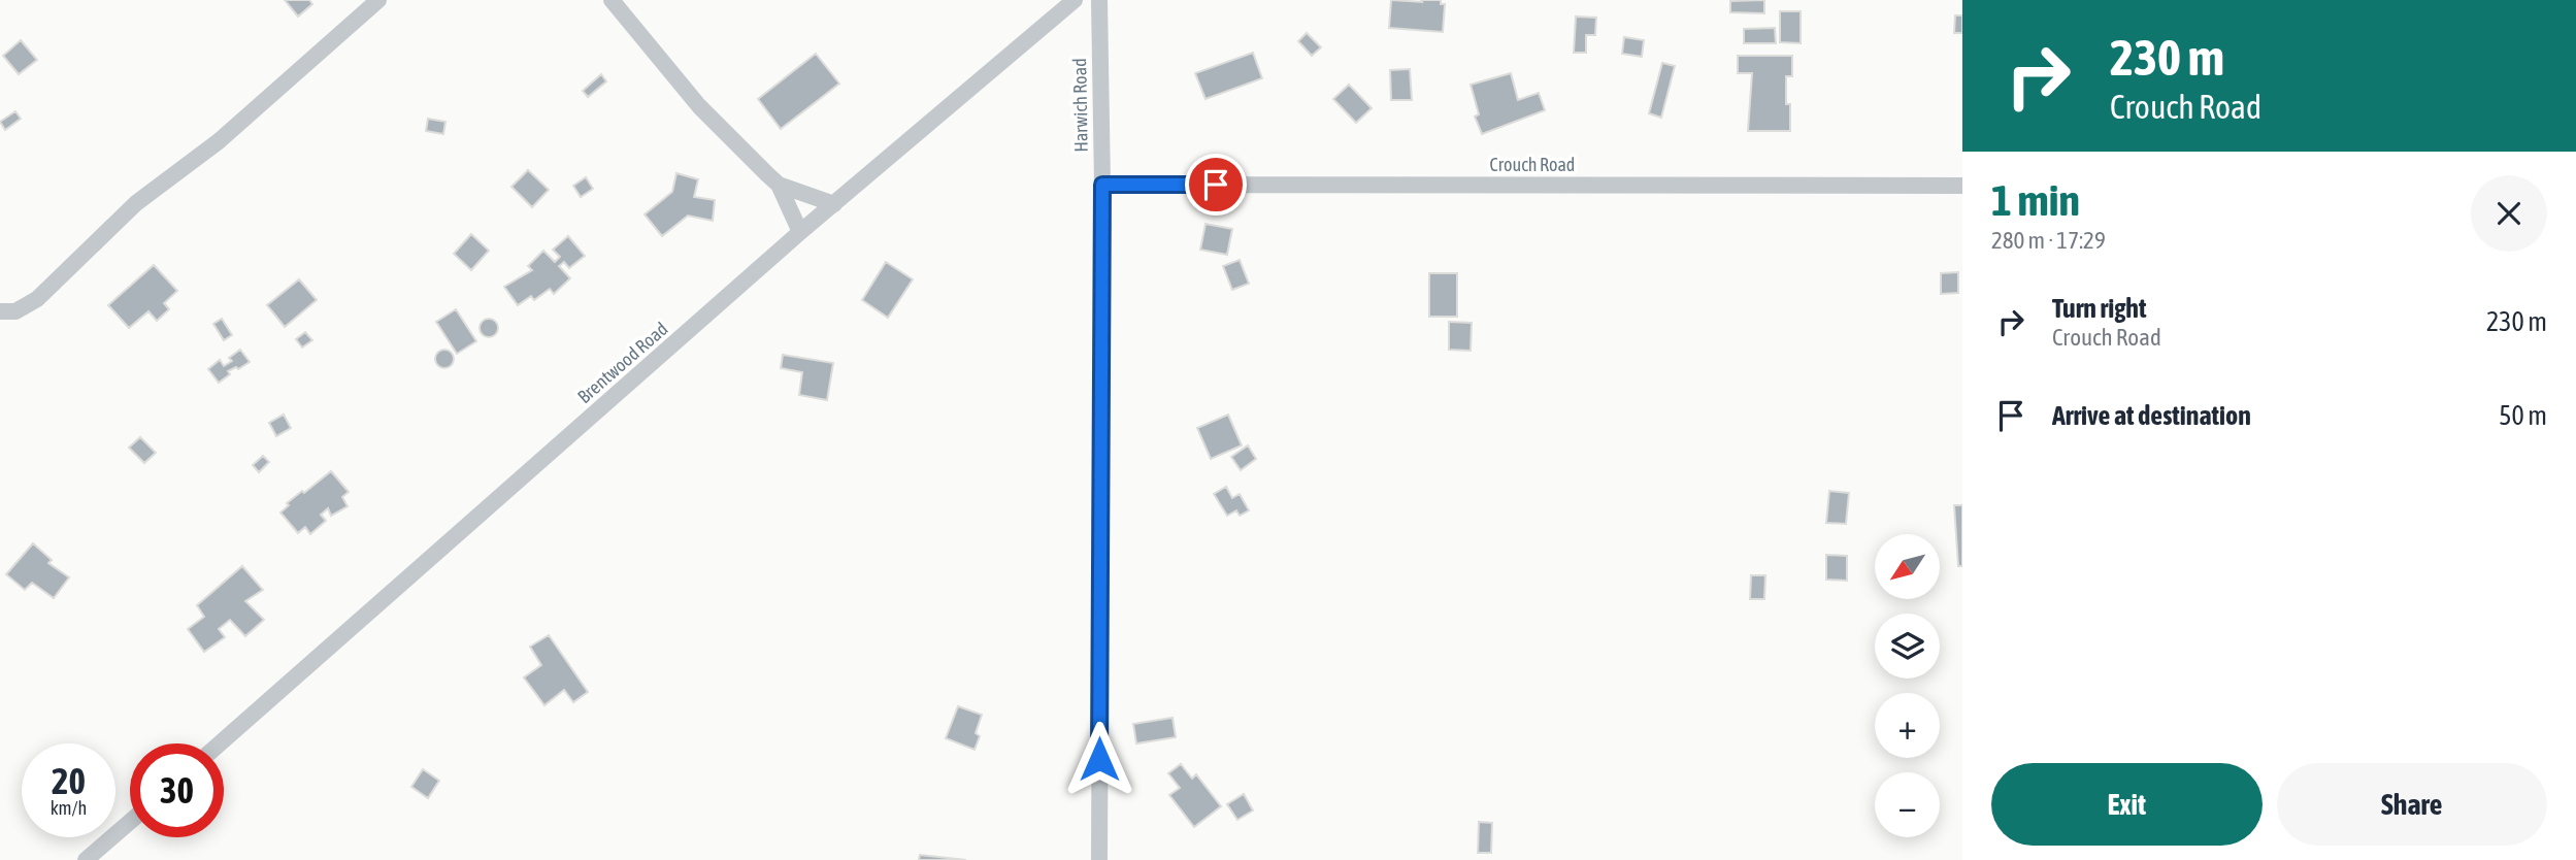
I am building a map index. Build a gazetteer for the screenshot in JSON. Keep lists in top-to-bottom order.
{
  "streets": {
    "street": ["Harwich Road", "Crouch Road", "Brentwood Road"]
  },
  "crossings": [
    ["Harwich Road", "Crouch Road"]
  ],
  "north": "bottom left",
  "page": {
    "turn": ["230 m", "Crouch Road"],
    "heading": ["1 min", "280 m · 17:29"],
    "list": [
      {
        "name": "Turn right",
        "note": "Crouch Road",
        "value": "230 m"
      },
      {
        "name": "Arrive at destination",
        "value": "50 m"
      }
    ],
    "map_buttons": ["+", "−"],
    "speed": "20 km/h",
    "limit": "30",
    "buttons": ["Exit", "Share"]
  }
}
